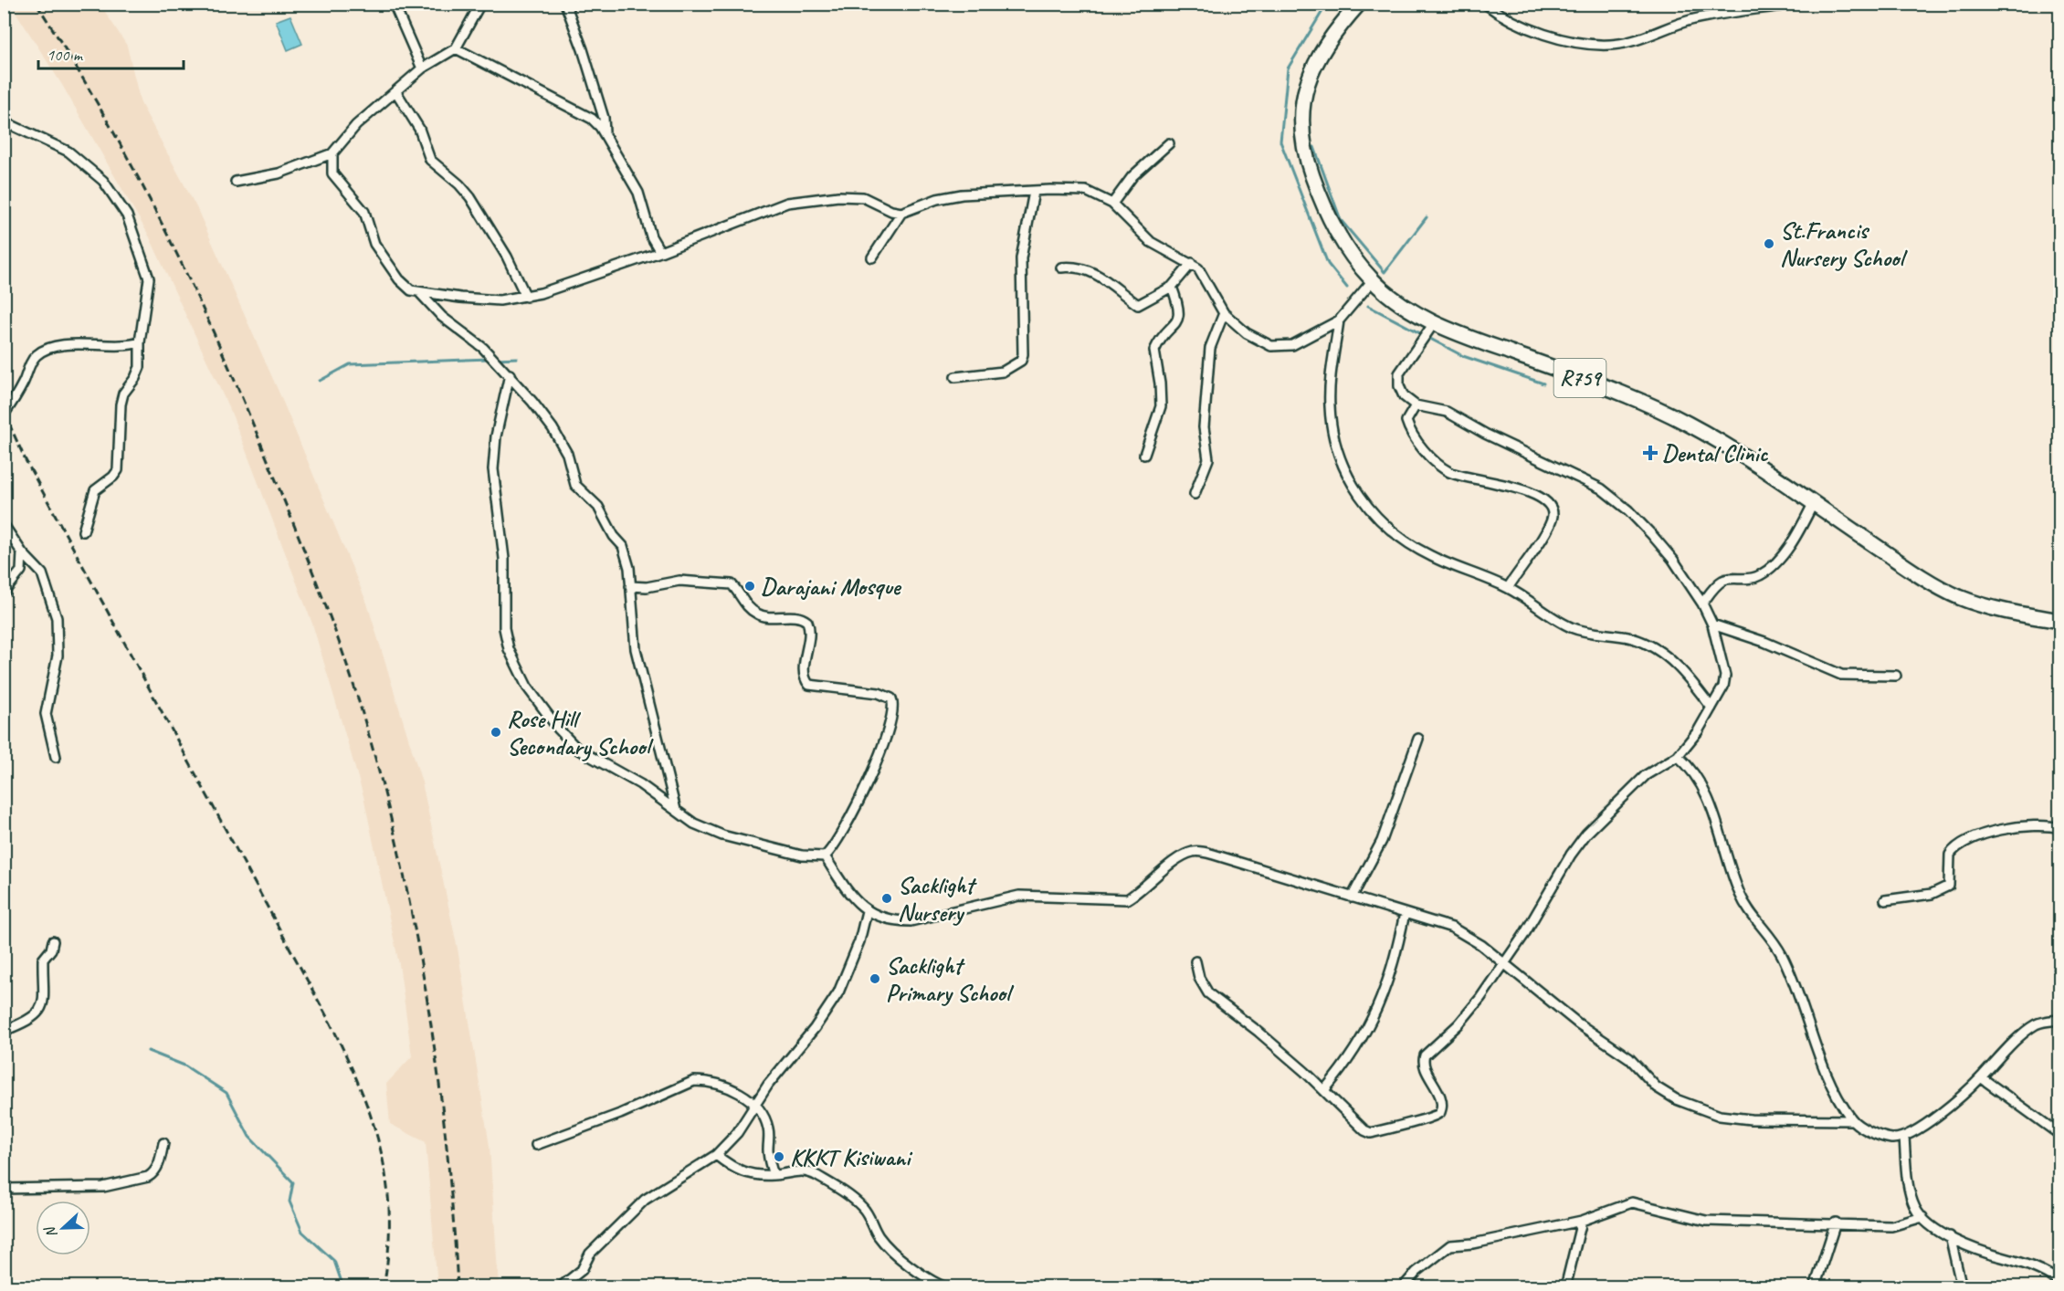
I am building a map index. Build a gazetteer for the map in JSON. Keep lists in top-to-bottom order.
{
  "streets": {
    "main road": ["R759"]
  },
  "places": {
    "other": [
      "St.Francis Nursery School",
      "Darajani Mosque",
      "Rose Hill Secondary School",
      "Sacklight Nursery",
      "Sacklight Primary School",
      "KKKT Kisiwani"
    ],
    "health": ["Dental Clinic"]
  },
  "scale_bar": "100 m",
  "north": "left"
}
